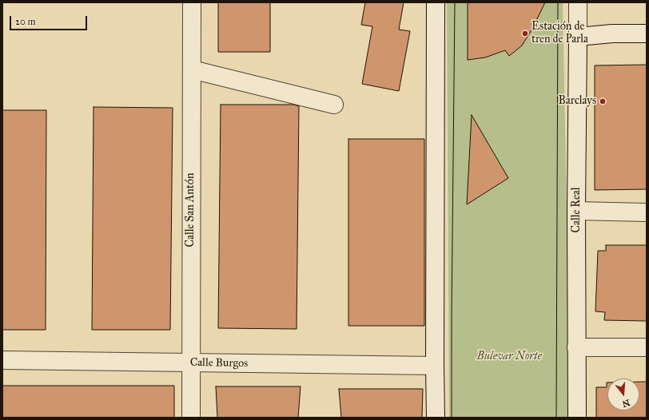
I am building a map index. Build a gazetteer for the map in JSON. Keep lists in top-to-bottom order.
{
  "streets": {
    "street": ["Calle San Antón", "Calle Real", "Calle Burgos"]
  },
  "crossings": [
    ["Calle San Antón", "Calle Burgos"]
  ],
  "parks": ["Bulevar Norte"],
  "places": ["Estación de tren de Parla", "Barclays"],
  "scale_bar": "20 m",
  "north": "bottom"
}
